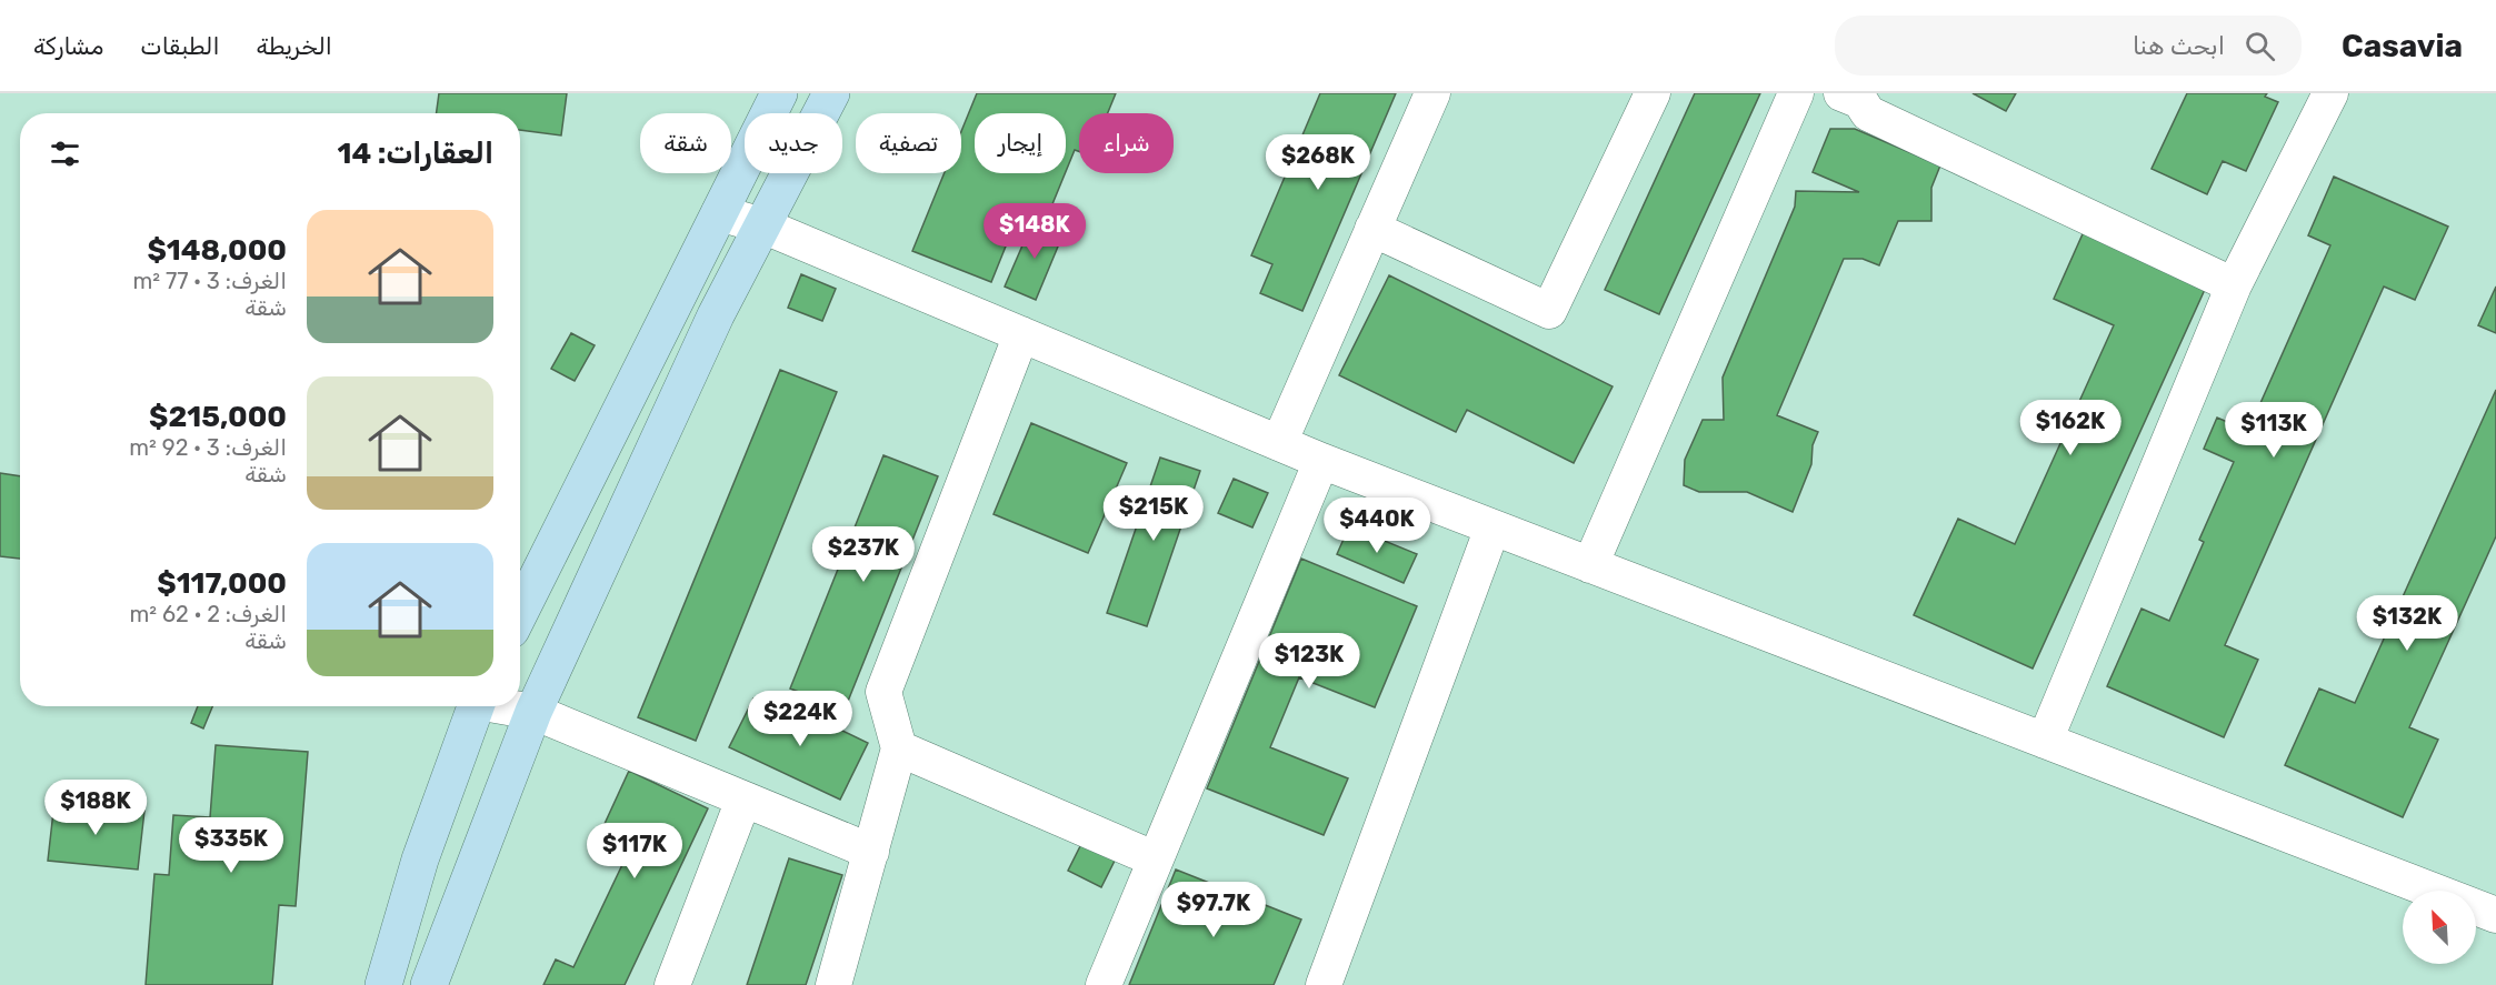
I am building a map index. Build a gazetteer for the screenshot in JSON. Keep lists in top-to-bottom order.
{
  "north": "top left",
  "page": {
    "header": "Casavia",
    "search": "ابحث هنا",
    "nav": ["الخريطة", "الطبقات", "مشاركة"],
    "chip": [
      "شراء",
      "إيجار",
      "تصفية",
      "جديد",
      "شقة"
    ],
    "heading": "العقارات: 14",
    "price": [
      "$268K",
      "$148K",
      "$162K",
      "$113K",
      "$215K",
      "$440K",
      "$237K",
      "$132K",
      "$123K",
      "$224K",
      "$188K",
      "$335K",
      "$117K",
      "$97.7K"
    ],
    "list": [
      {
        "name": "$148,000",
        "note": "الغرف: 3 · 77 m² · شقة"
      },
      {
        "name": "$215,000",
        "note": "الغرف: 3 · 92 m² · شقة"
      },
      {
        "name": "$117,000",
        "note": "الغرف: 2 · 62 m² · شقة"
      }
    ]
  }
}
